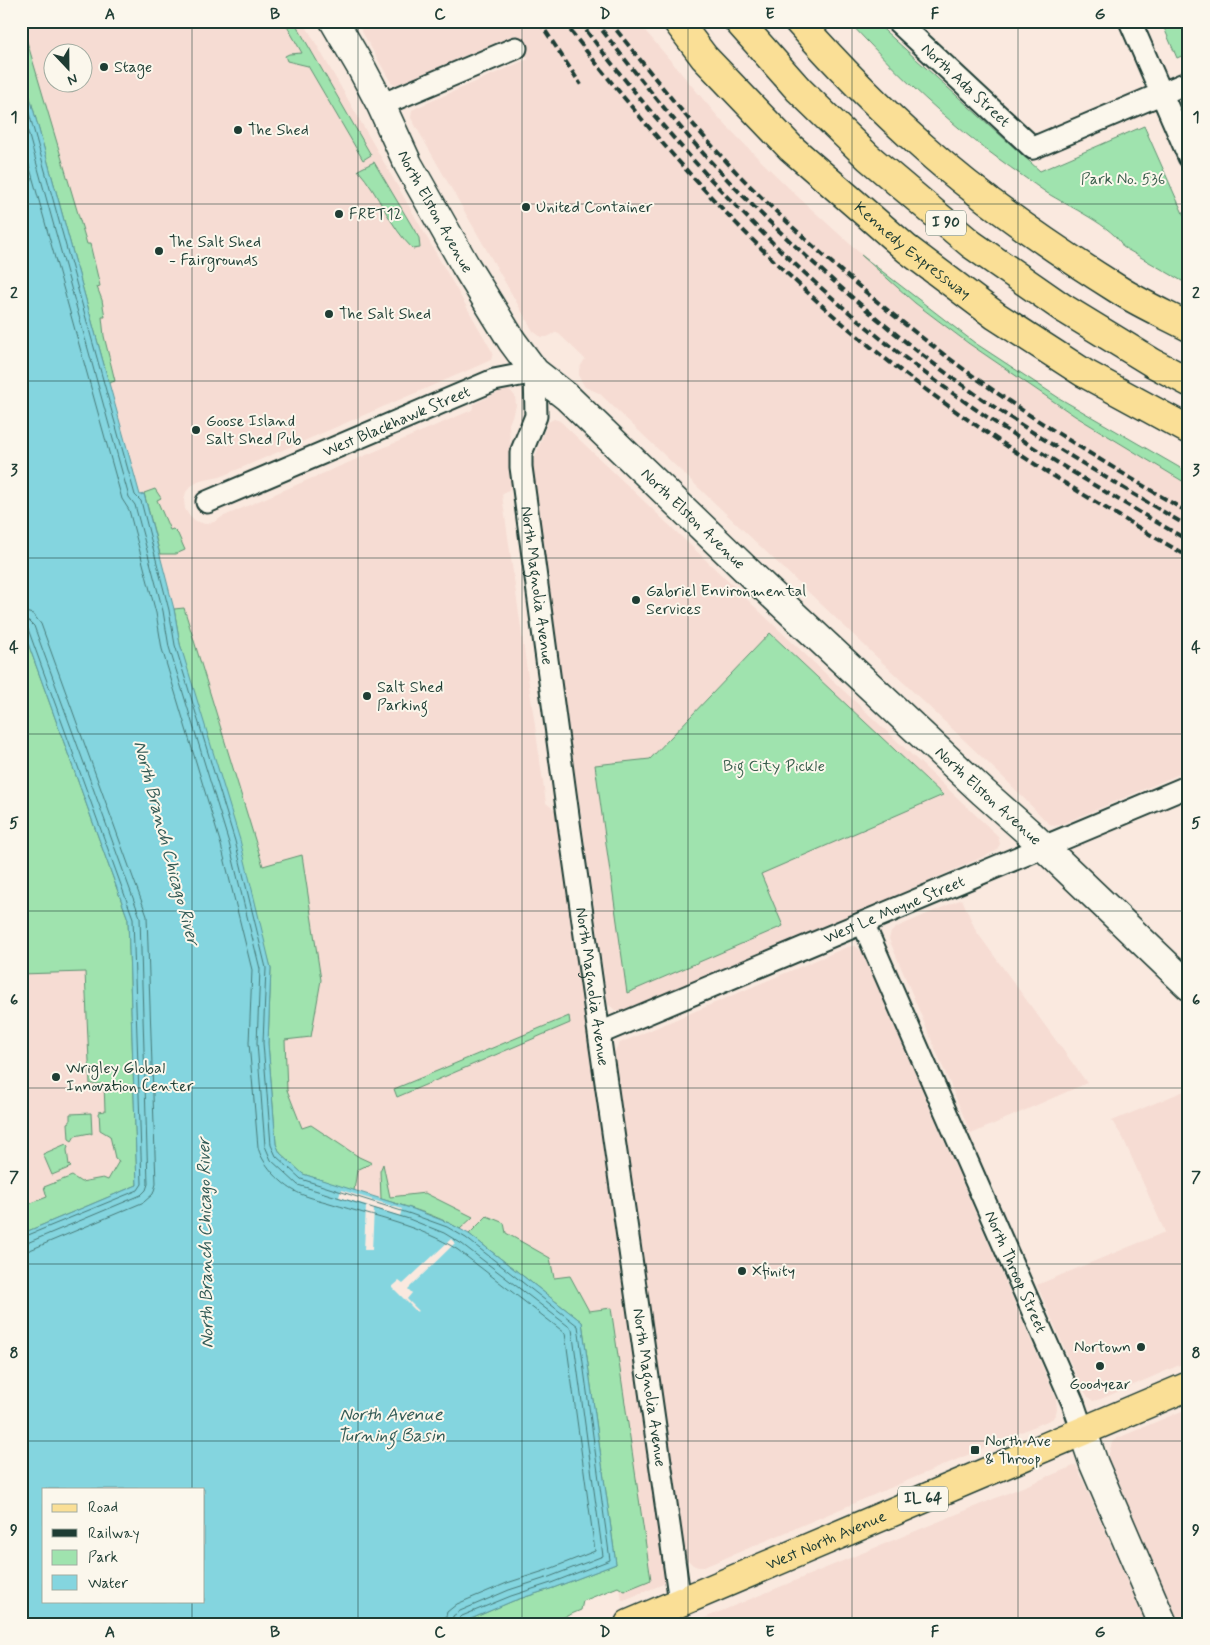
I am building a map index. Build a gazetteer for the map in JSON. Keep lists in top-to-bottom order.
{
  "streets": {
    "main road": [
      "North Elston Avenue",
      "I 90",
      "Kennedy Expressway",
      "North Throop Street",
      "IL 64",
      "West North Avenue"
    ],
    "street": [
      "North Ada Street",
      "West Blackhawk Street",
      "North Magnolia Avenue",
      "West Le Moyne Street"
    ]
  },
  "crossings": [
    ["North Elston Avenue", "West Blackhawk Street"],
    ["North Elston Avenue", "North Magnolia Avenue"],
    ["North Elston Avenue", "West Le Moyne Street"],
    ["West Blackhawk Street", "North Magnolia Avenue"],
    ["North Magnolia Avenue", "West Le Moyne Street"],
    ["North Magnolia Avenue", "West North Avenue"],
    ["West Le Moyne Street", "North Throop Street"],
    ["North Throop Street", "West North Avenue"]
  ],
  "water": ["North Branch Chicago River", "North Avenue Turning Basin"],
  "parks": ["Park No. 536", "Big City Pickle"],
  "places": {
    "other": [
      "Stage",
      "The Shed",
      "United Container",
      "FRET12",
      "The Salt Shed - Fairgrounds",
      "The Salt Shed",
      "Goose Island Salt Shed Pub",
      "Gabriel Environmental Services",
      "Salt Shed Parking",
      "Wrigley Global Innovation Center",
      "Xfinity",
      "Nortown",
      "Goodyear"
    ],
    "transit": ["North Ave & Throop"]
  },
  "legend": [
    "Road",
    "Railway",
    "Park",
    "Water"
  ],
  "north": "bottom",
  "grid": {
    "columns": [
      "A",
      "B",
      "C",
      "D",
      "E",
      "F",
      "G"
    ],
    "rows": [
      "1",
      "2",
      "3",
      "4",
      "5",
      "6",
      "7",
      "8",
      "9"
    ]
  }
}
